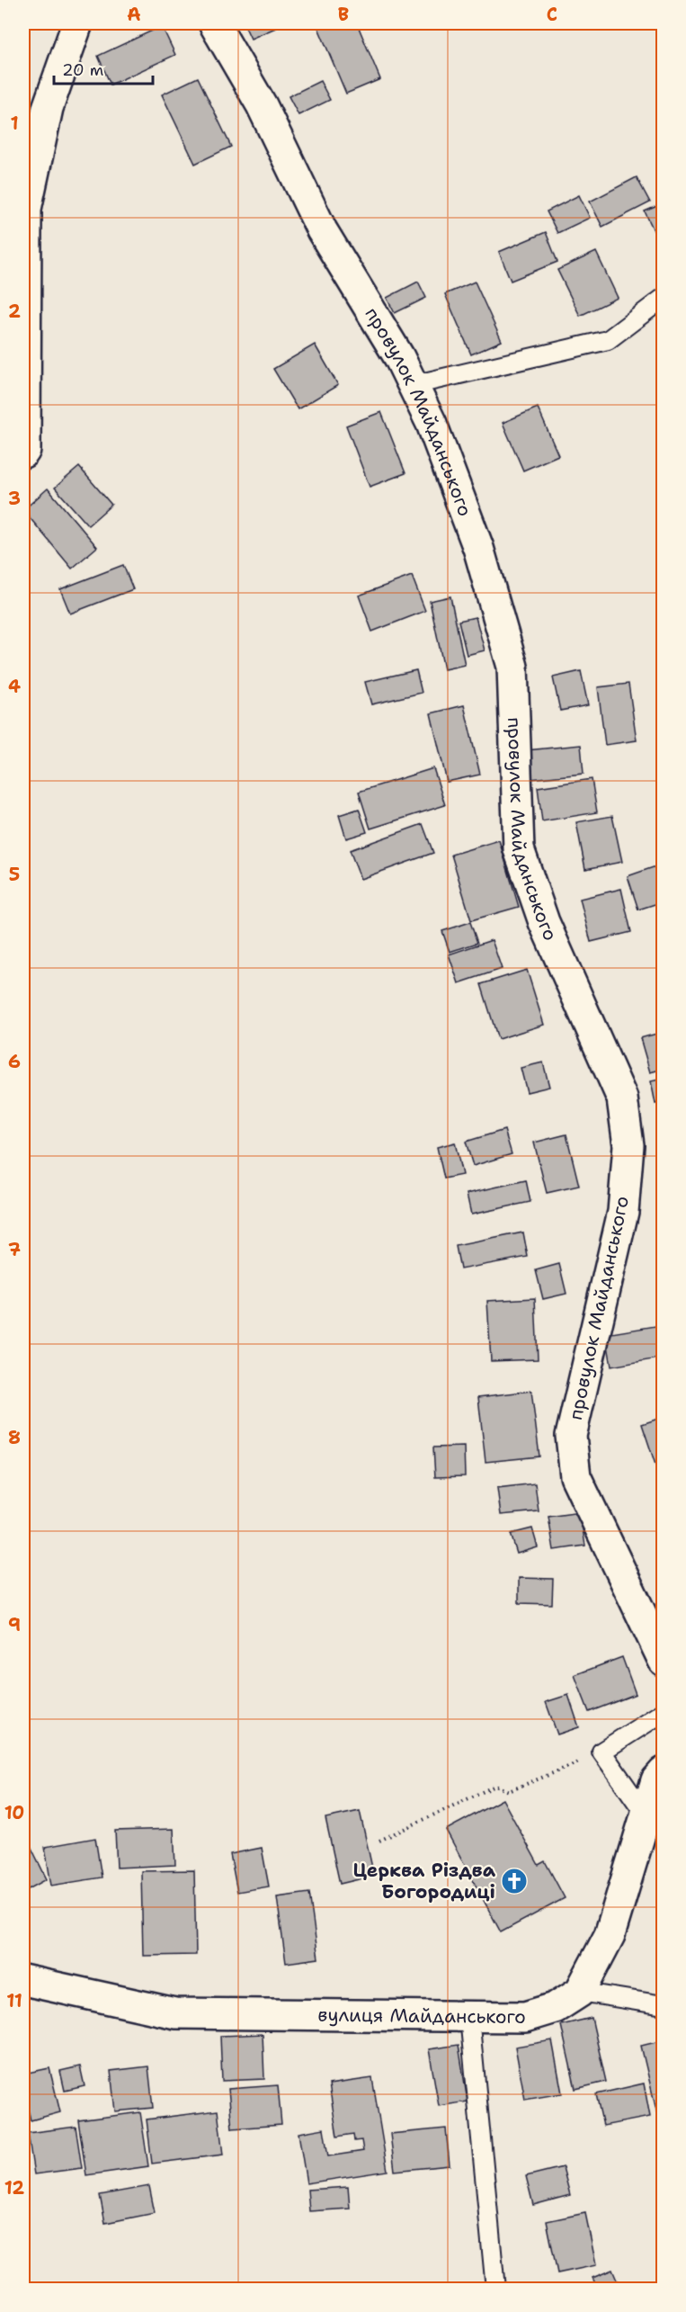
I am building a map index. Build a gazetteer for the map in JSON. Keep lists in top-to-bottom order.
{
  "streets": {
    "street": ["провулок Майданського", "вулиця Майданського"]
  },
  "places": {
    "church": ["Церква Різдва Богородиці"]
  },
  "scale_bar": "20 m",
  "grid": {
    "columns": ["A", "B", "C"],
    "rows": [
      "1",
      "2",
      "3",
      "4",
      "5",
      "6",
      "7",
      "8",
      "9",
      "10",
      "11",
      "12"
    ]
  }
}
